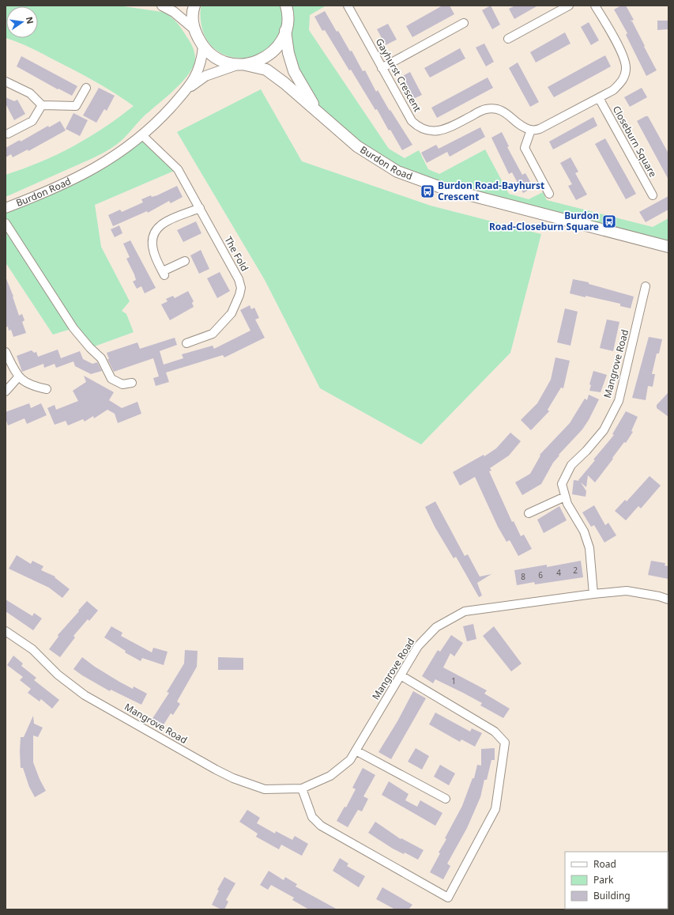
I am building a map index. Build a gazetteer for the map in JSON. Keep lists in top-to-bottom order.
{
  "streets": {
    "main road": ["Burdon Road"],
    "street": [
      "Gayhurst Crescent",
      "Closeburn Square",
      "The Fold",
      "Mangrove Road"
    ]
  },
  "crossings": [
    ["Burdon Road", "The Fold"]
  ],
  "places": {
    "bus stop": ["Burdon Road-Bayhurst Crescent", "Burdon Road-Closeburn Square"]
  },
  "house_numbers": [
    "2",
    "4",
    "6",
    "8",
    "1"
  ],
  "legend": ["Road", "Park", "Building"],
  "north": "right"
}
